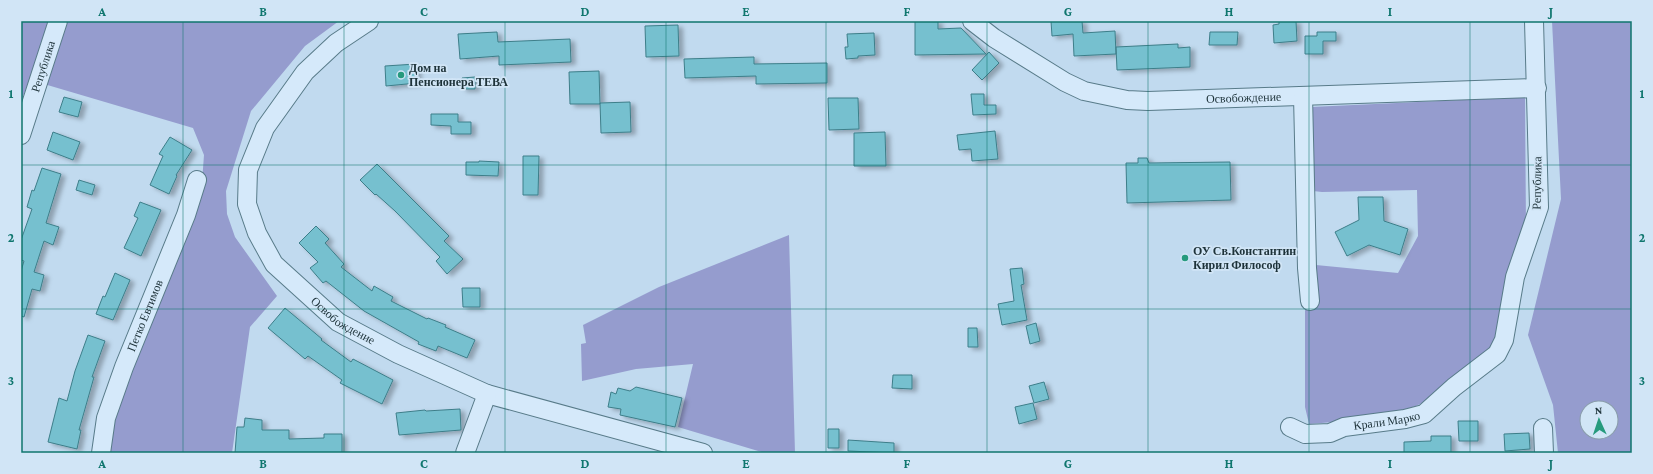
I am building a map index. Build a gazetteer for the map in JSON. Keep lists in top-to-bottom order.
{
  "streets": {
    "street": [
      "Република",
      "Освобождение",
      "Петко Евтимов",
      "Крали Марко"
    ]
  },
  "crossings": [
    ["Република", "Освобождение"],
    ["Република", "Крали Марко"]
  ],
  "places": ["Дом на Пенсионера ТЕВА", "ОУ Св.Константин Кирил Философ"],
  "north": "top",
  "grid": {
    "columns": [
      "A",
      "B",
      "C",
      "D",
      "E",
      "F",
      "G",
      "H",
      "I",
      "J"
    ],
    "rows": ["1", "2", "3"]
  }
}
